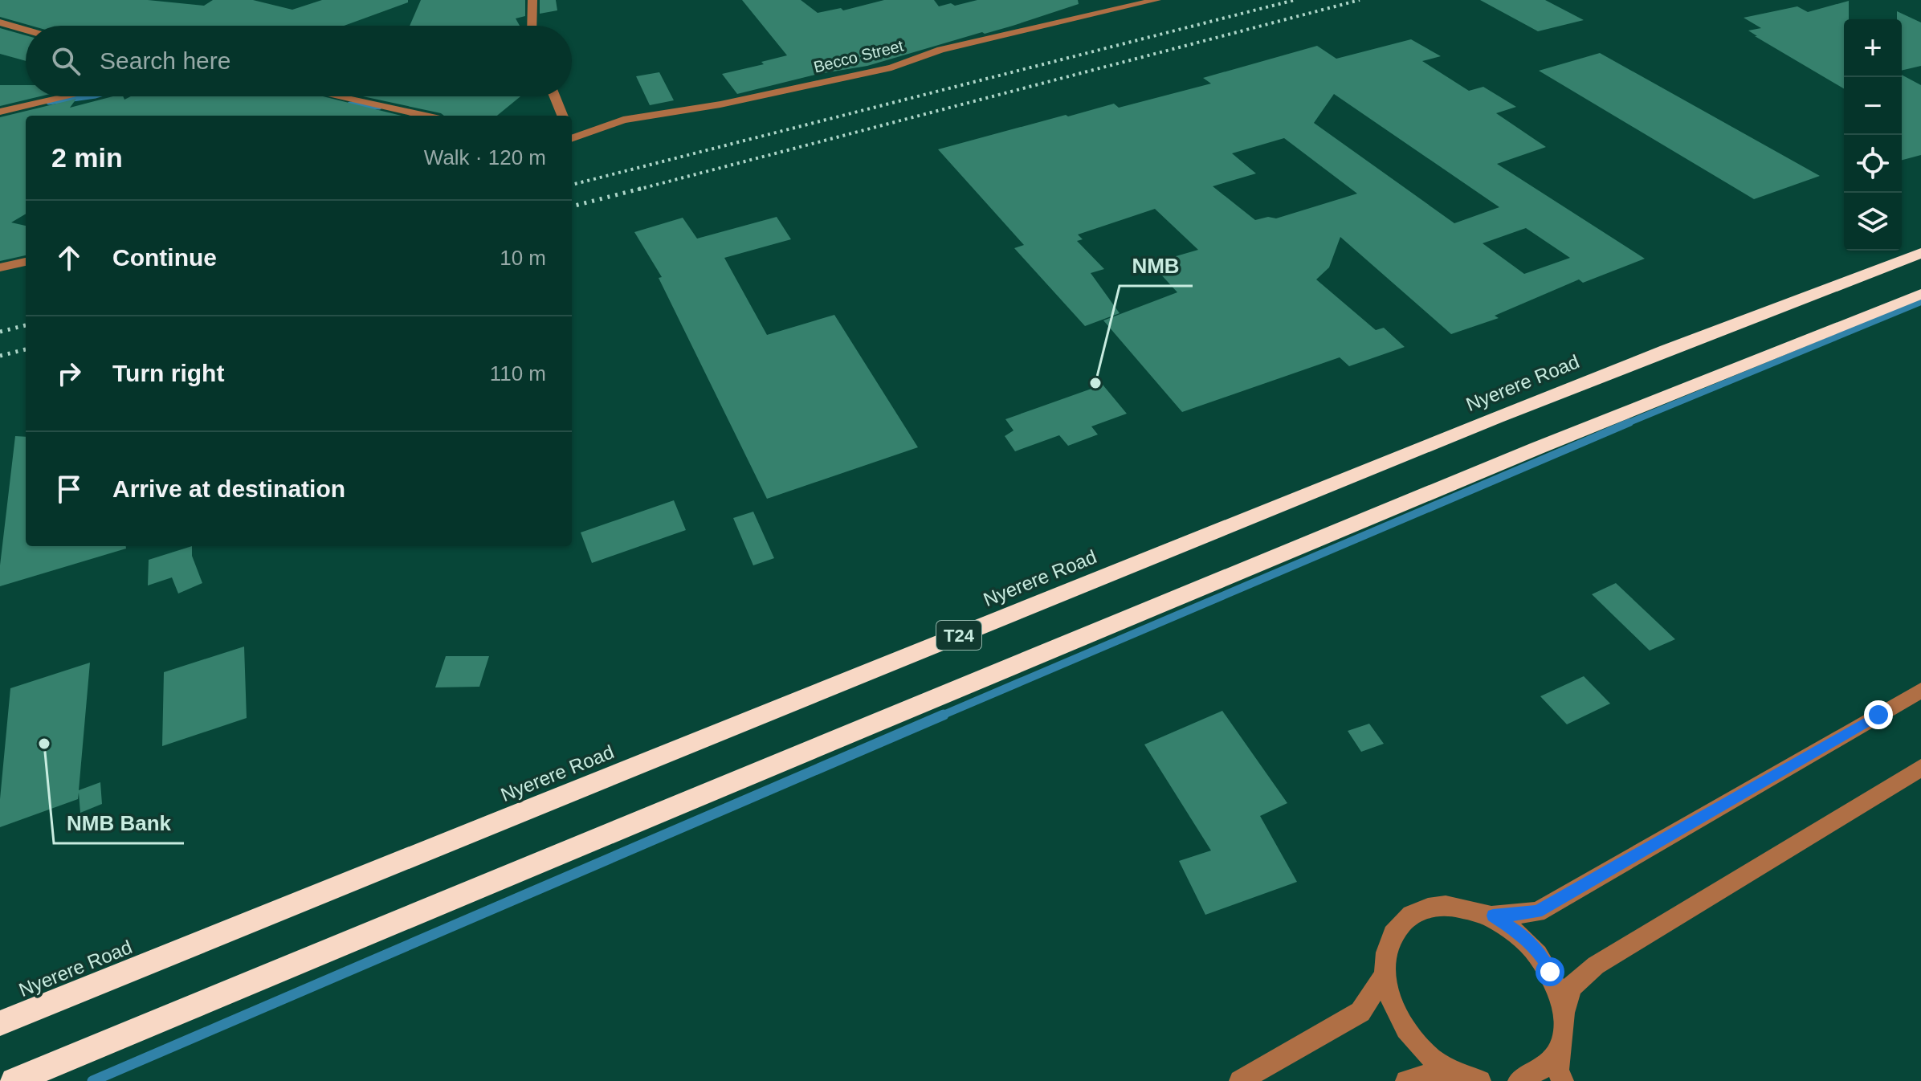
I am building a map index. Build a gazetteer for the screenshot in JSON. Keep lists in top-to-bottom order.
{
  "streets": {
    "highway": ["Nyerere Road", "T24"],
    "street": ["Becco Street"]
  },
  "places": ["NMB", "NMB Bank"],
  "page": {
    "map_buttons": ["+", "−"],
    "search": "Search here",
    "heading": ["2 min", "Walk · 120 m"],
    "list": [
      ["Continue", "10 m"],
      ["Turn right", "110 m"],
      "Arrive at destination"
    ]
  }
}
